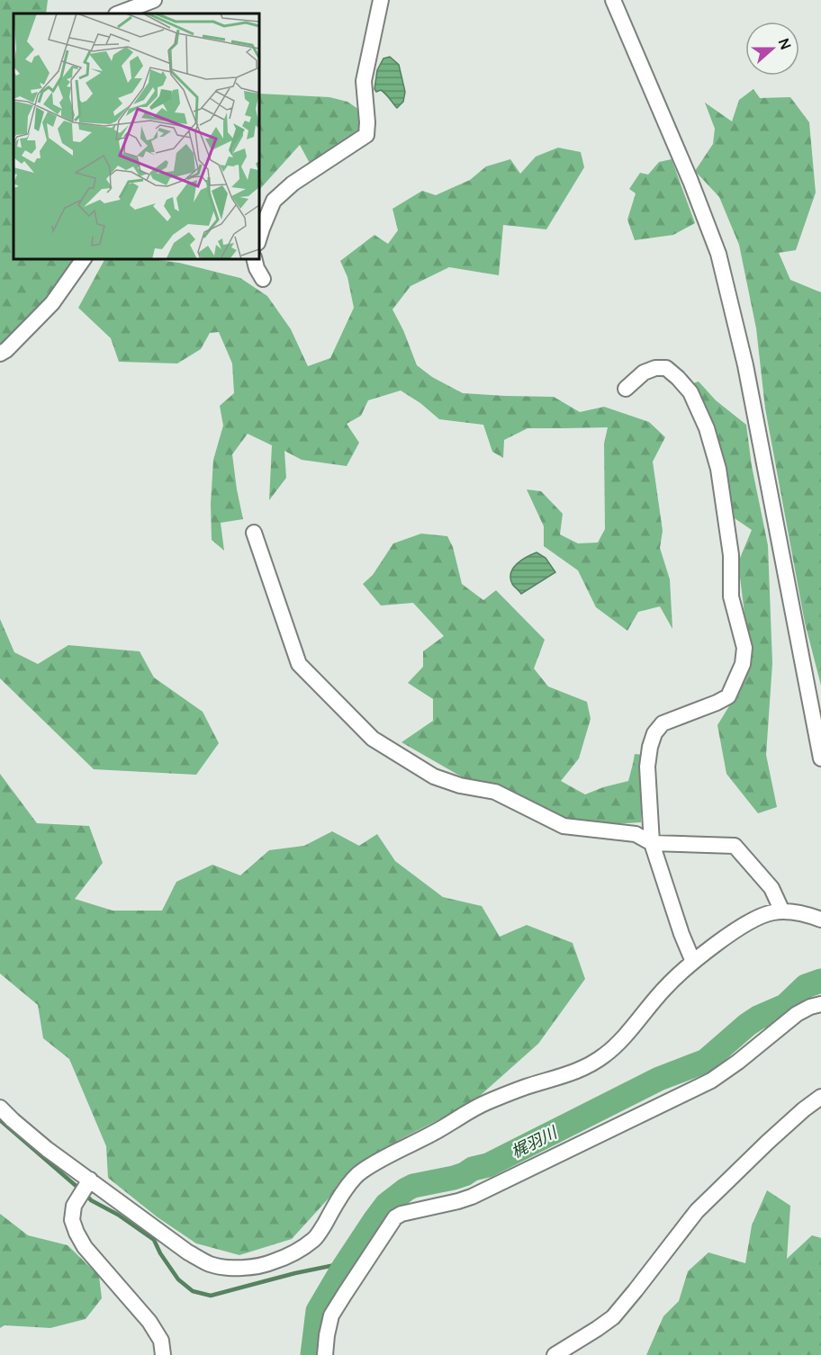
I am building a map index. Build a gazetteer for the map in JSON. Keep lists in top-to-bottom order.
{
  "water": ["梶羽川"],
  "north": "right"
}
